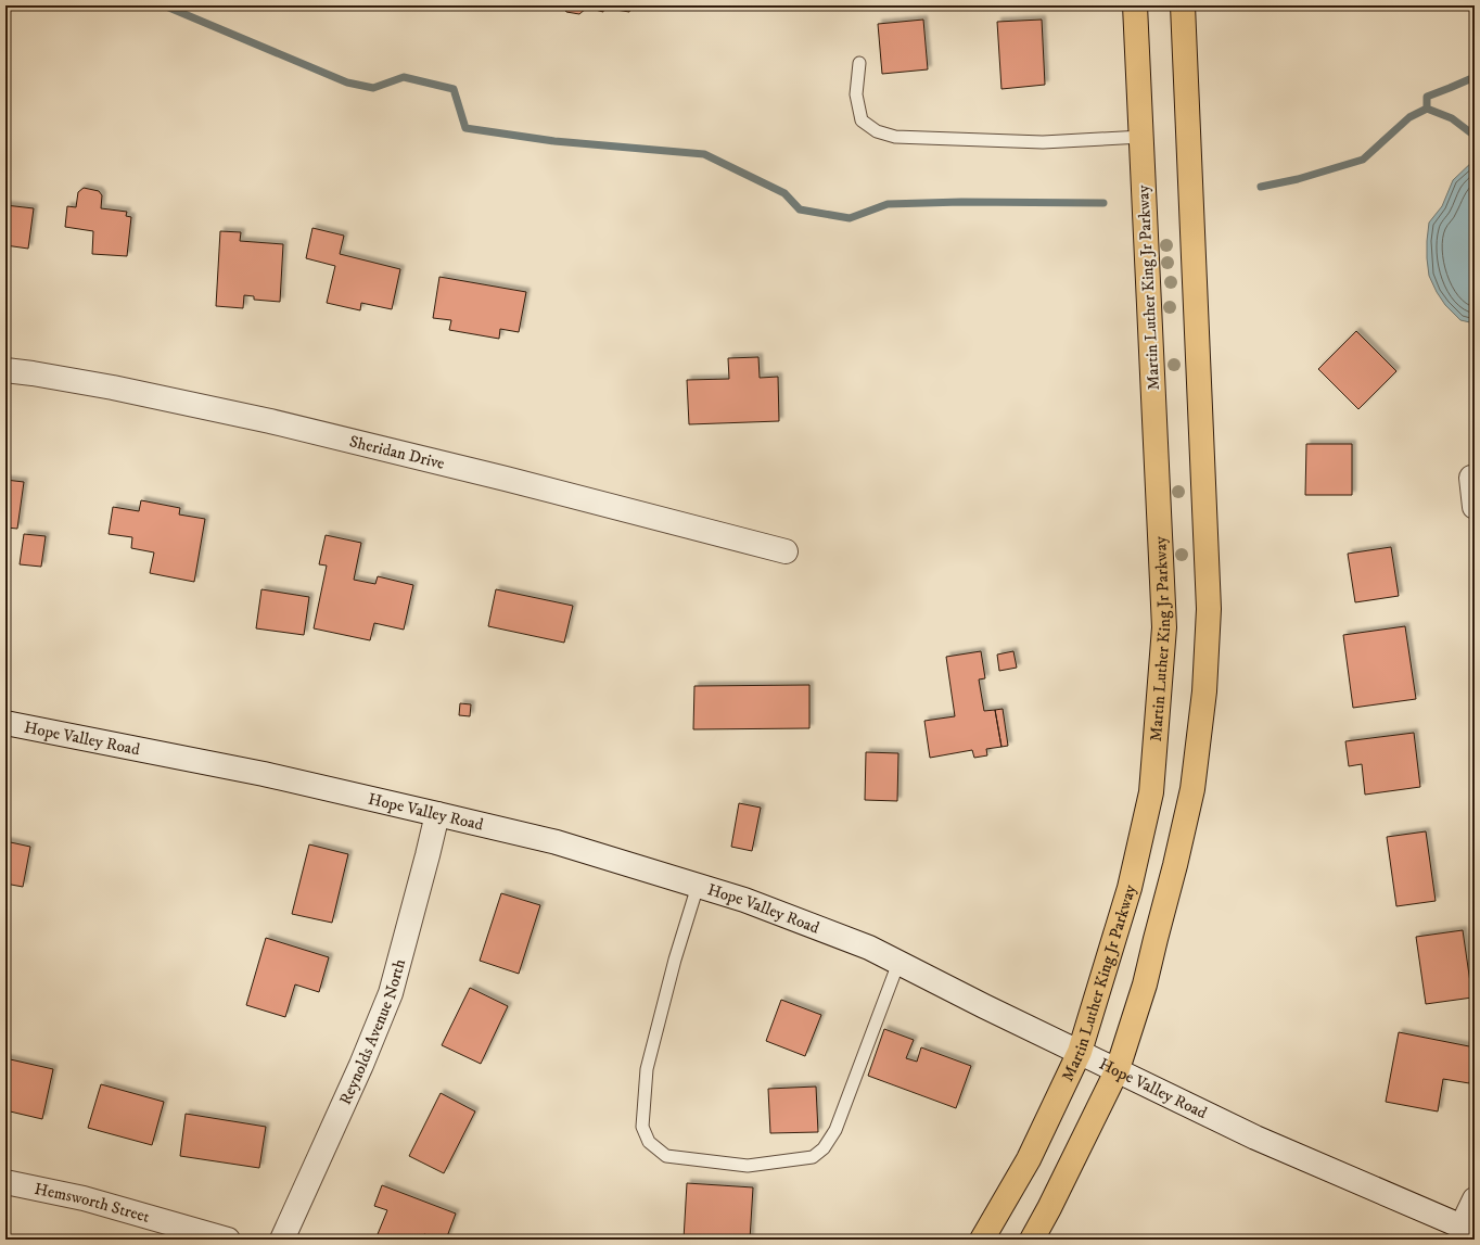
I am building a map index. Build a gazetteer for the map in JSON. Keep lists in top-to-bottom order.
{
  "streets": {
    "main road": [
      "Martin Luther King Jr Parkway",
      "Sheridan Drive",
      "Hope Valley Road",
      "Reynolds Avenue North",
      "Hemsworth Street"
    ]
  },
  "crossings": [
    ["Martin Luther King Jr Parkway", "Hope Valley Road"],
    ["Hope Valley Road", "Reynolds Avenue North"]
  ]
}
